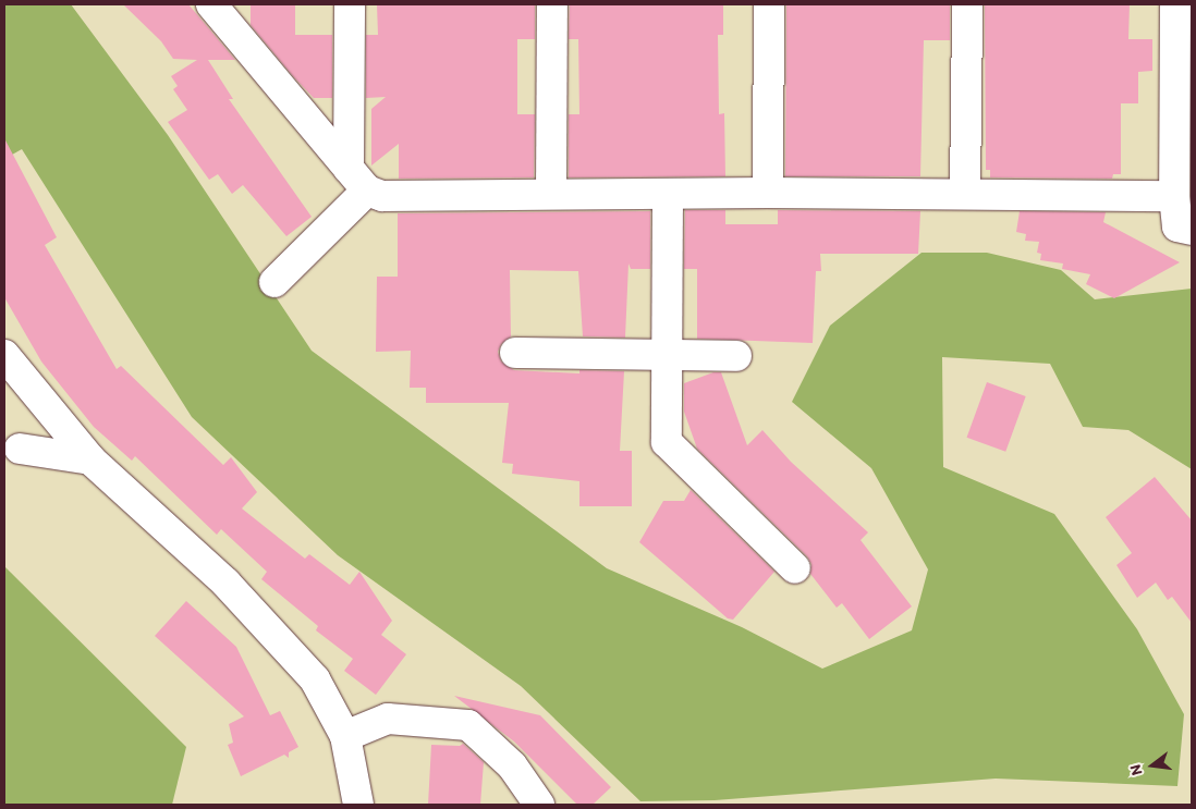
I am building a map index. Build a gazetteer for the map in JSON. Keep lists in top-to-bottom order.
{
  "north": "left"
}
